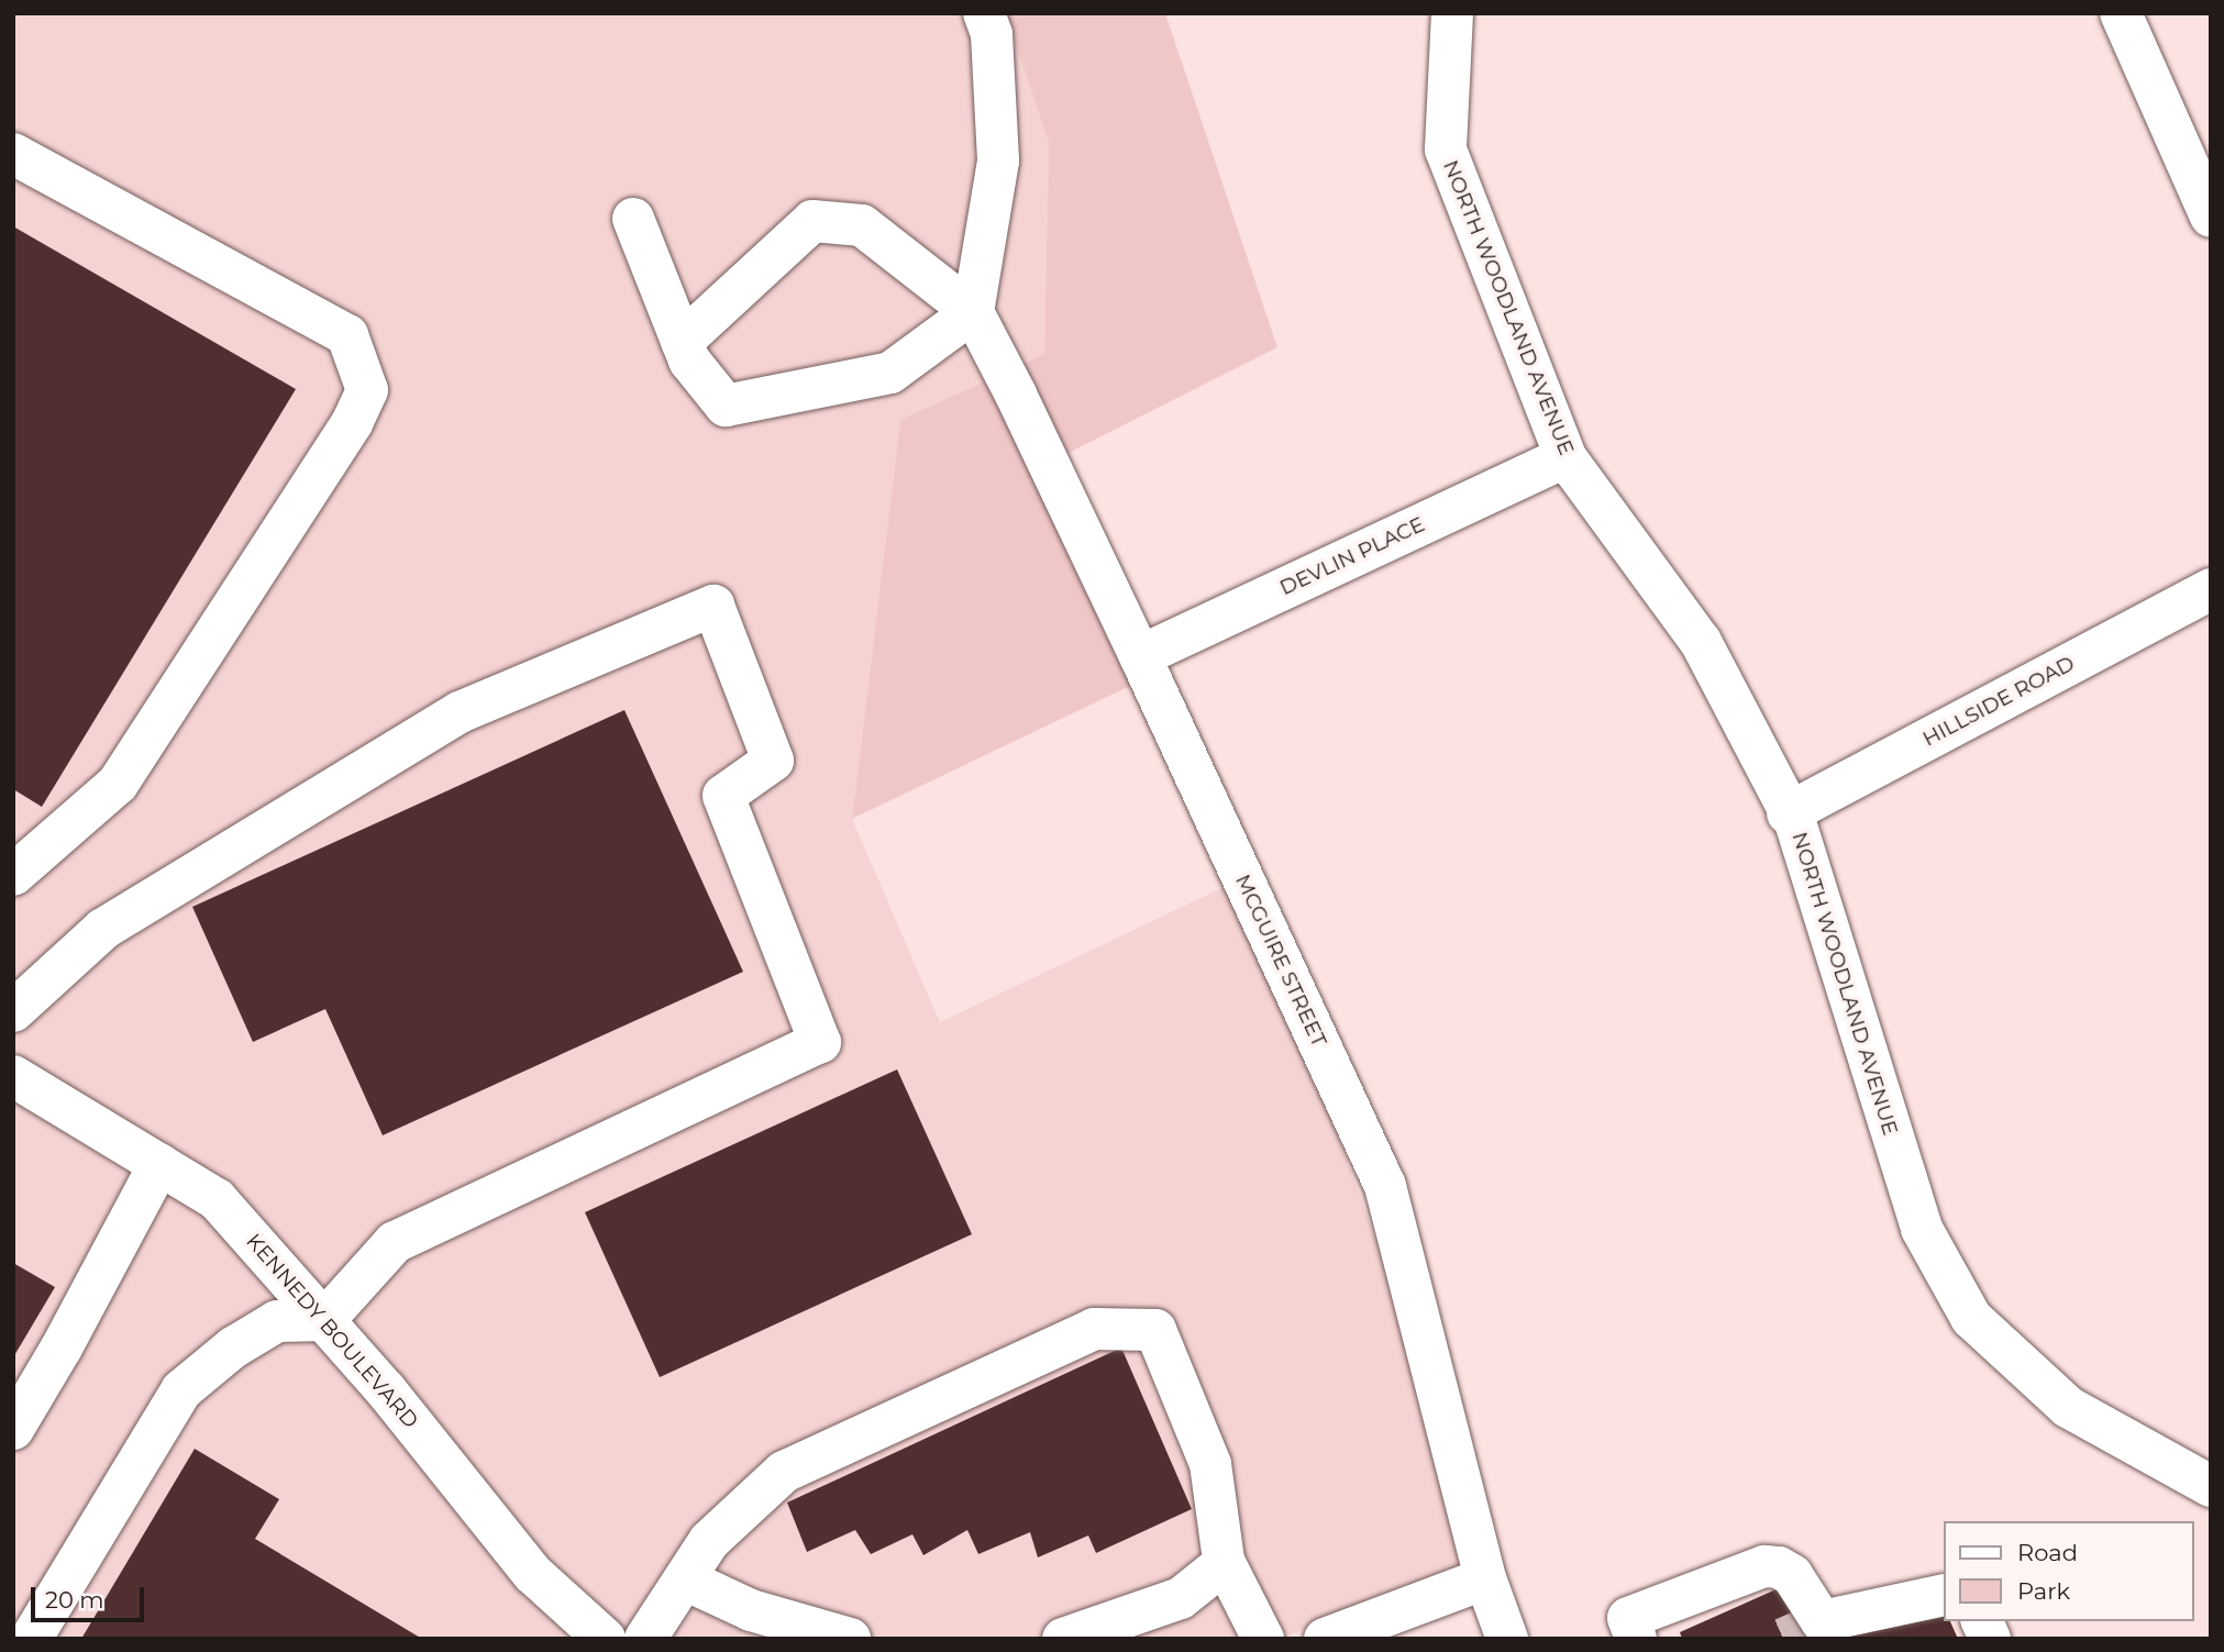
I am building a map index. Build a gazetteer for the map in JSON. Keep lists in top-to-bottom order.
{
  "streets": {
    "street": [
      "NORTH WOODLAND AVENUE",
      "DEVLIN PLACE",
      "HILLSIDE ROAD",
      "MCGUIRE STREET",
      "KENNEDY BOULEVARD"
    ]
  },
  "crossings": [
    ["NORTH WOODLAND AVENUE", "DEVLIN PLACE"],
    ["NORTH WOODLAND AVENUE", "HILLSIDE ROAD"],
    ["DEVLIN PLACE", "MCGUIRE STREET"]
  ],
  "legend": ["Road", "Park"],
  "scale_bar": "20 m"
}
